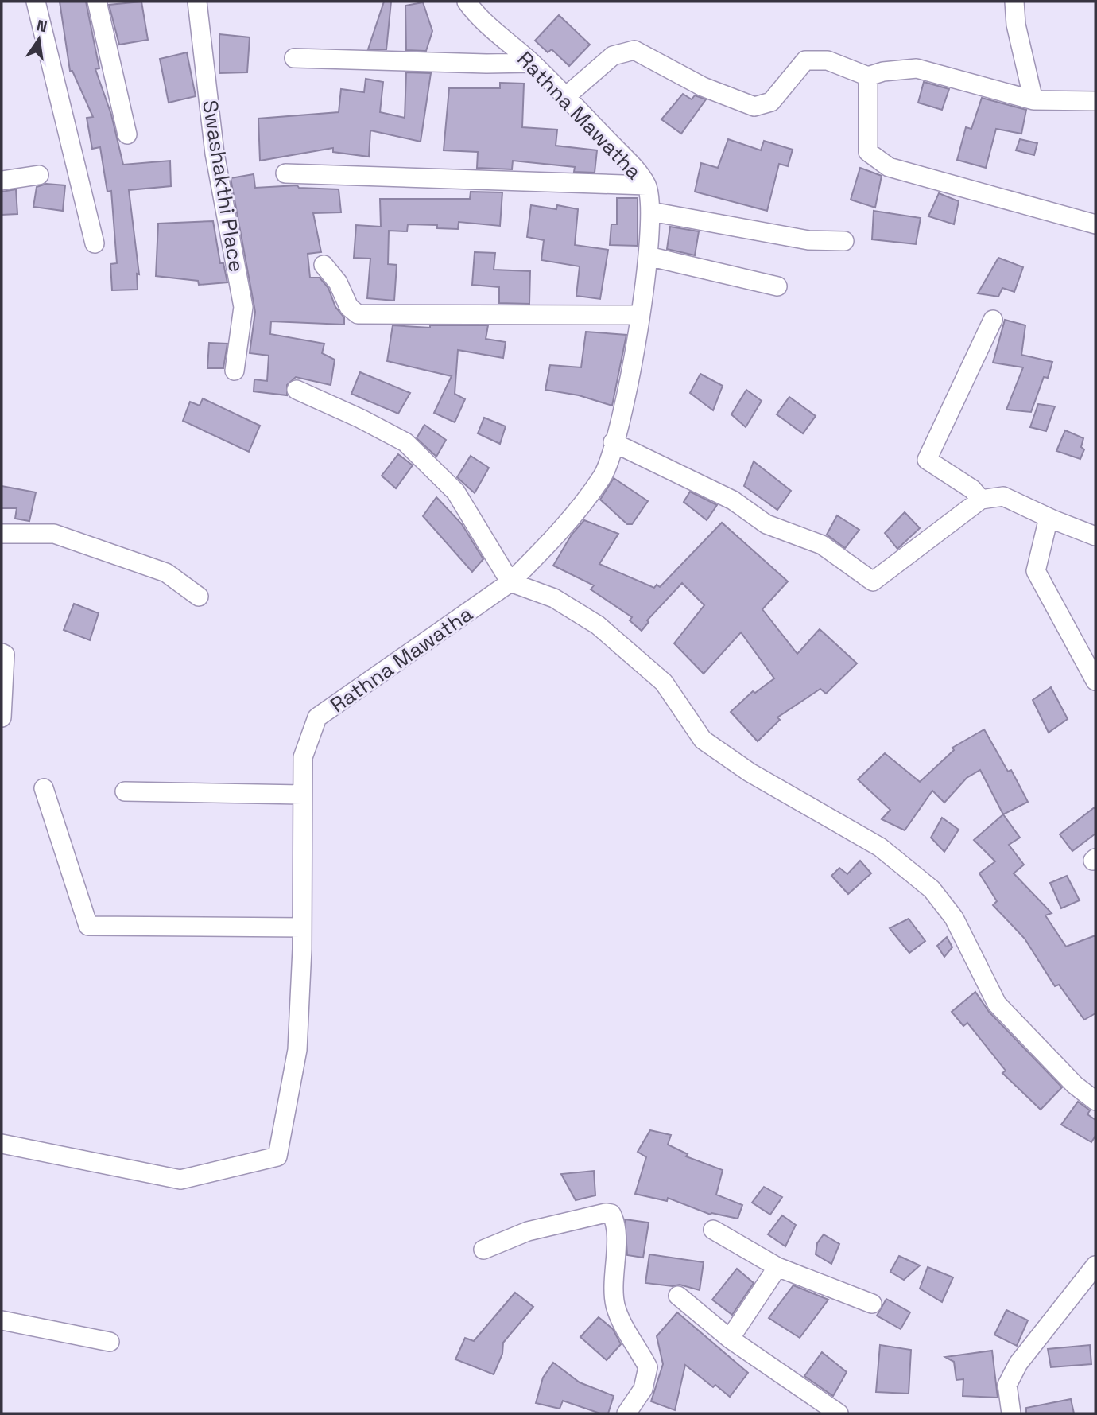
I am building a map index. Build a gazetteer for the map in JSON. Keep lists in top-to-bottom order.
{
  "streets": {
    "street": ["Rathna Mawatha", "Swashakthi Place"]
  },
  "north": "top"
}
